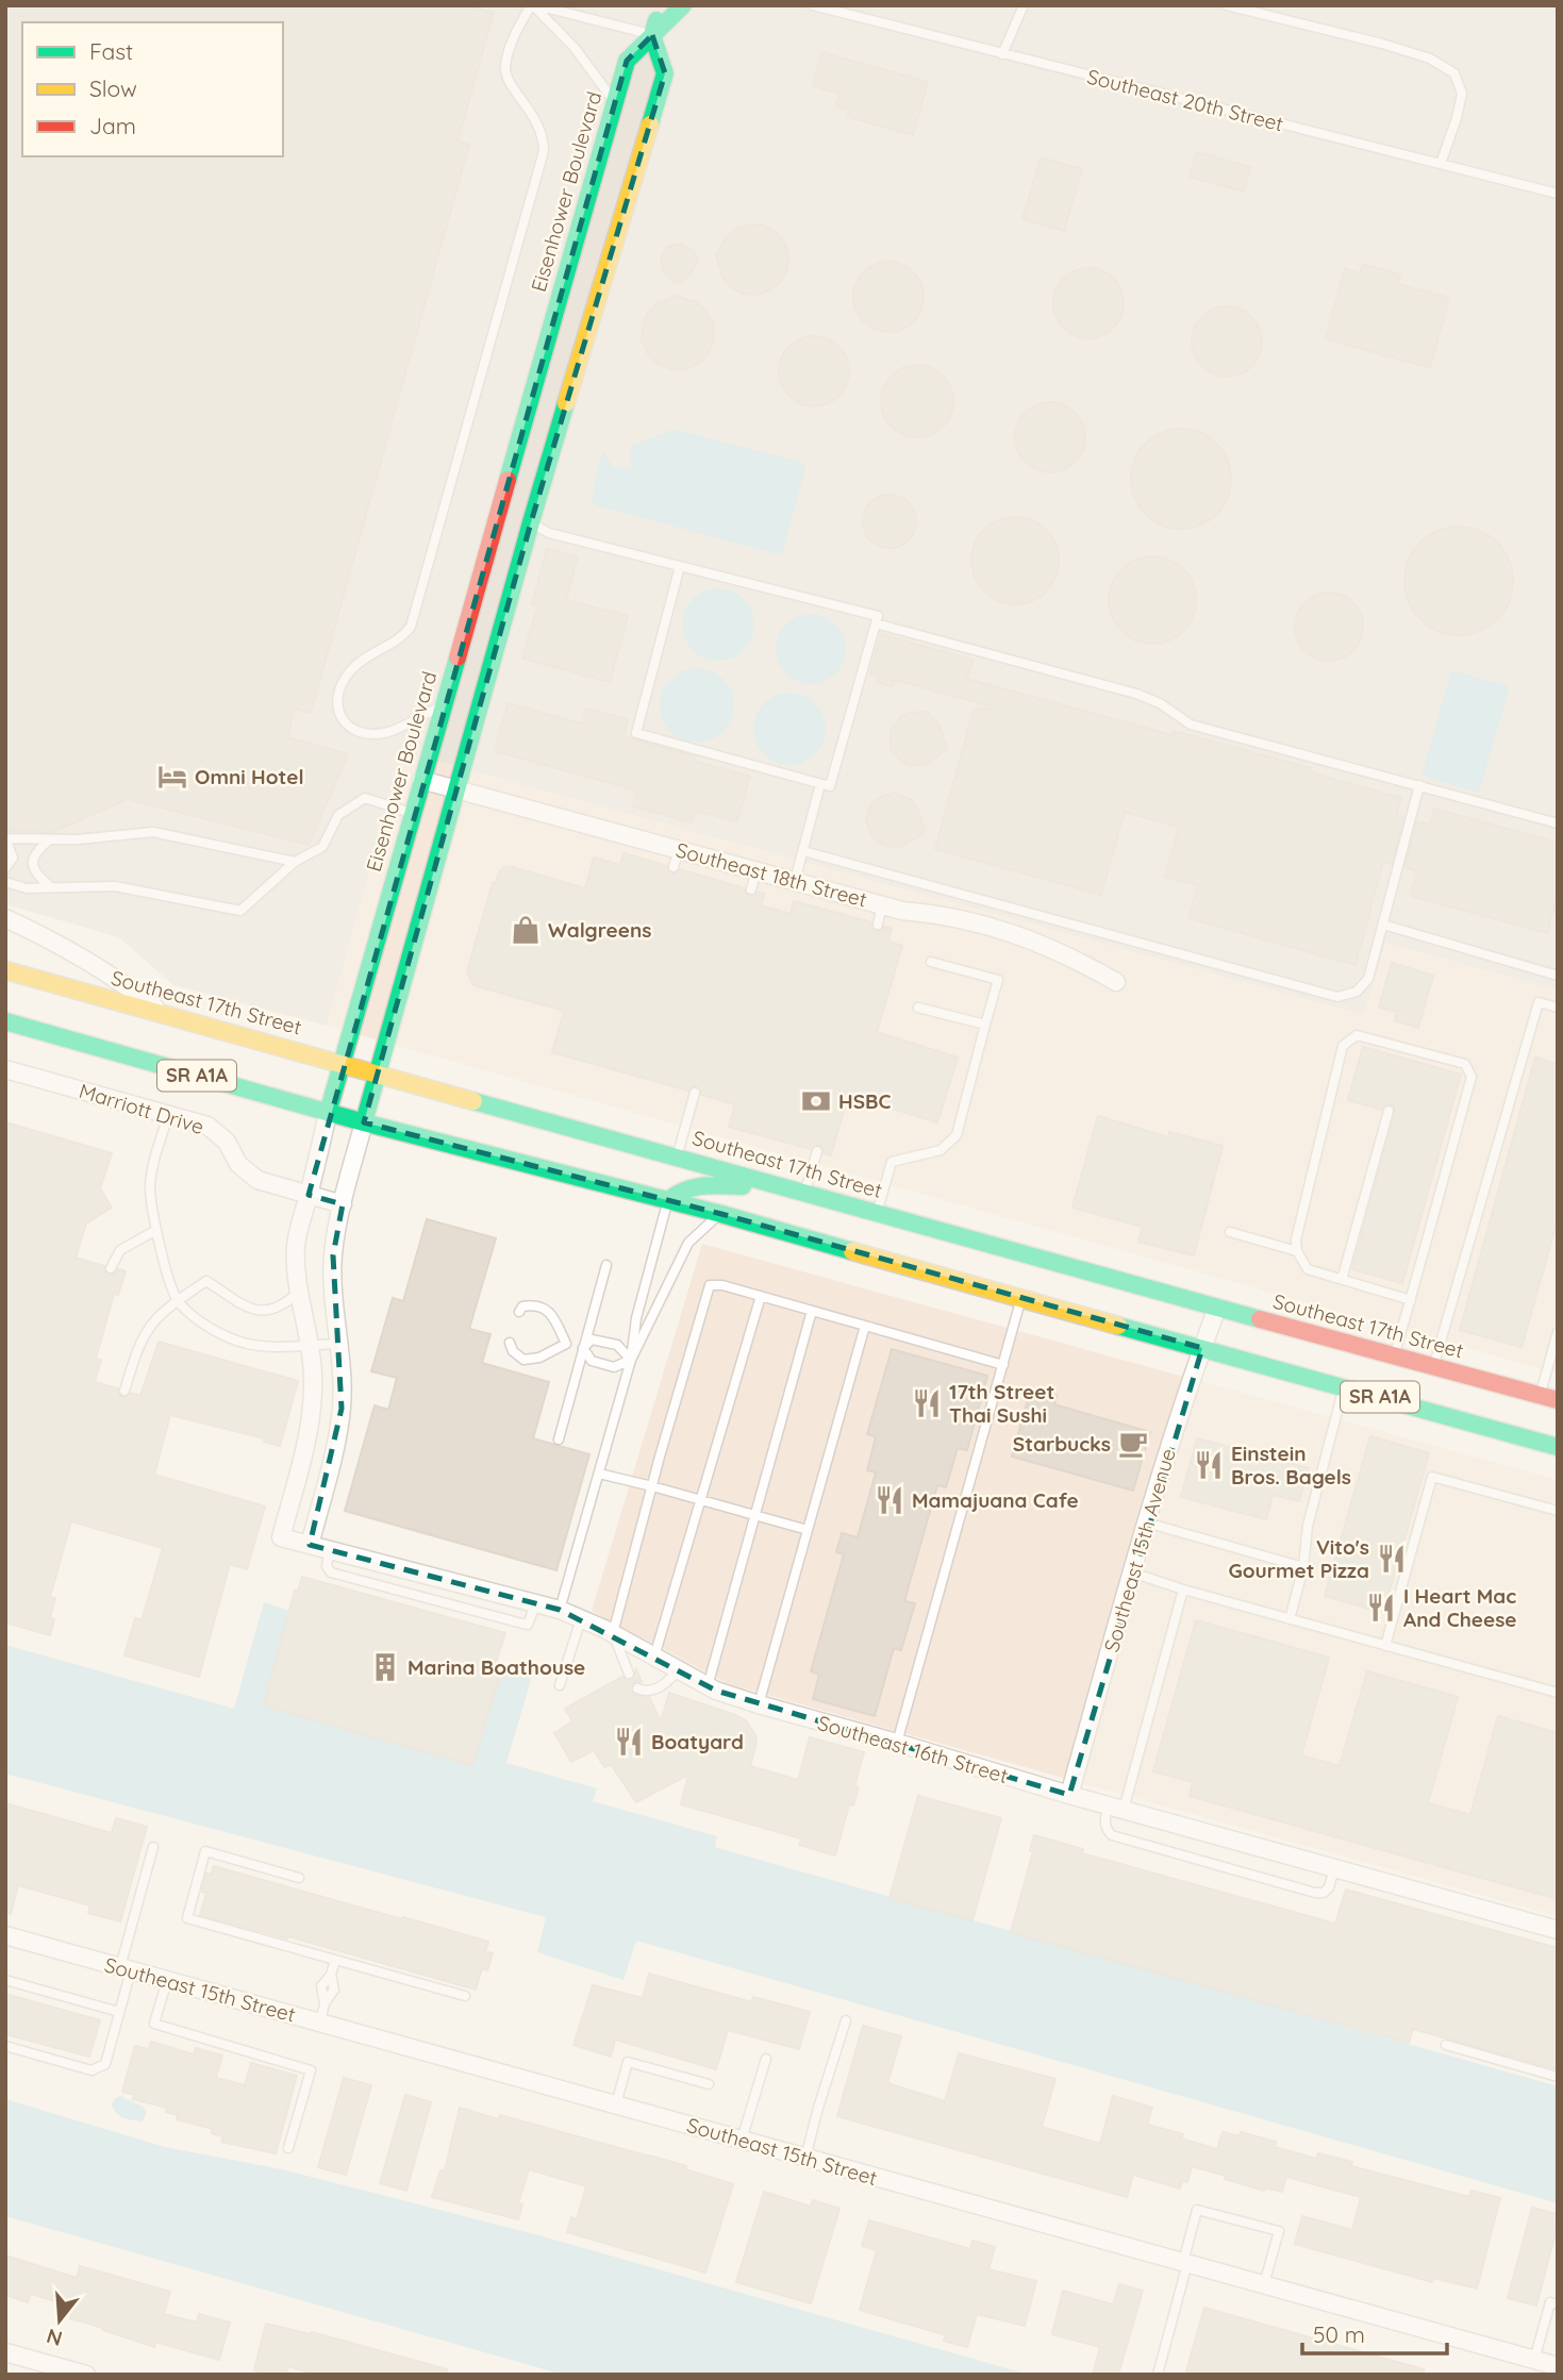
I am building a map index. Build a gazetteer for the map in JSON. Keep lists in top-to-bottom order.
{
  "streets": {
    "main road": ["Eisenhower Boulevard", "Southeast 17th Street", "SR A1A"],
    "street": [
      "Southeast 18th Street",
      "Marriott Drive",
      "Southeast 15th Avenue",
      "Southeast 16th Street",
      "Southeast 15th Street"
    ],
    "lane": ["Southeast 20th Street"]
  },
  "crossings": [
    ["Eisenhower Boulevard", "Southeast 18th Street"],
    ["Eisenhower Boulevard", "Southeast 17th Street"],
    ["Eisenhower Boulevard", "SR A1A"],
    ["Eisenhower Boulevard", "Marriott Drive"],
    ["Eisenhower Boulevard", "Southeast 16th Street"],
    ["Southeast 17th Street", "Southeast 15th Avenue"],
    ["SR A1A", "Southeast 15th Avenue"],
    ["Southeast 15th Avenue", "Southeast 16th Street"]
  ],
  "places": {
    "hotel": ["Omni Hotel"],
    "shop": ["Walgreens"],
    "bank": ["HSBC"],
    "restaurant": [
      "17th Street Thai Sushi",
      "Einstein Bros. Bagels",
      "Mamajuana Cafe",
      "Vito's Gourmet Pizza",
      "I Heart Mac And Cheese",
      "Boatyard"
    ],
    "cafe": ["Starbucks"],
    "building": ["Marina Boathouse"]
  },
  "legend": ["Fast", "Slow", "Jam"],
  "scale_bar": "50 m",
  "north": "bottom"
}
